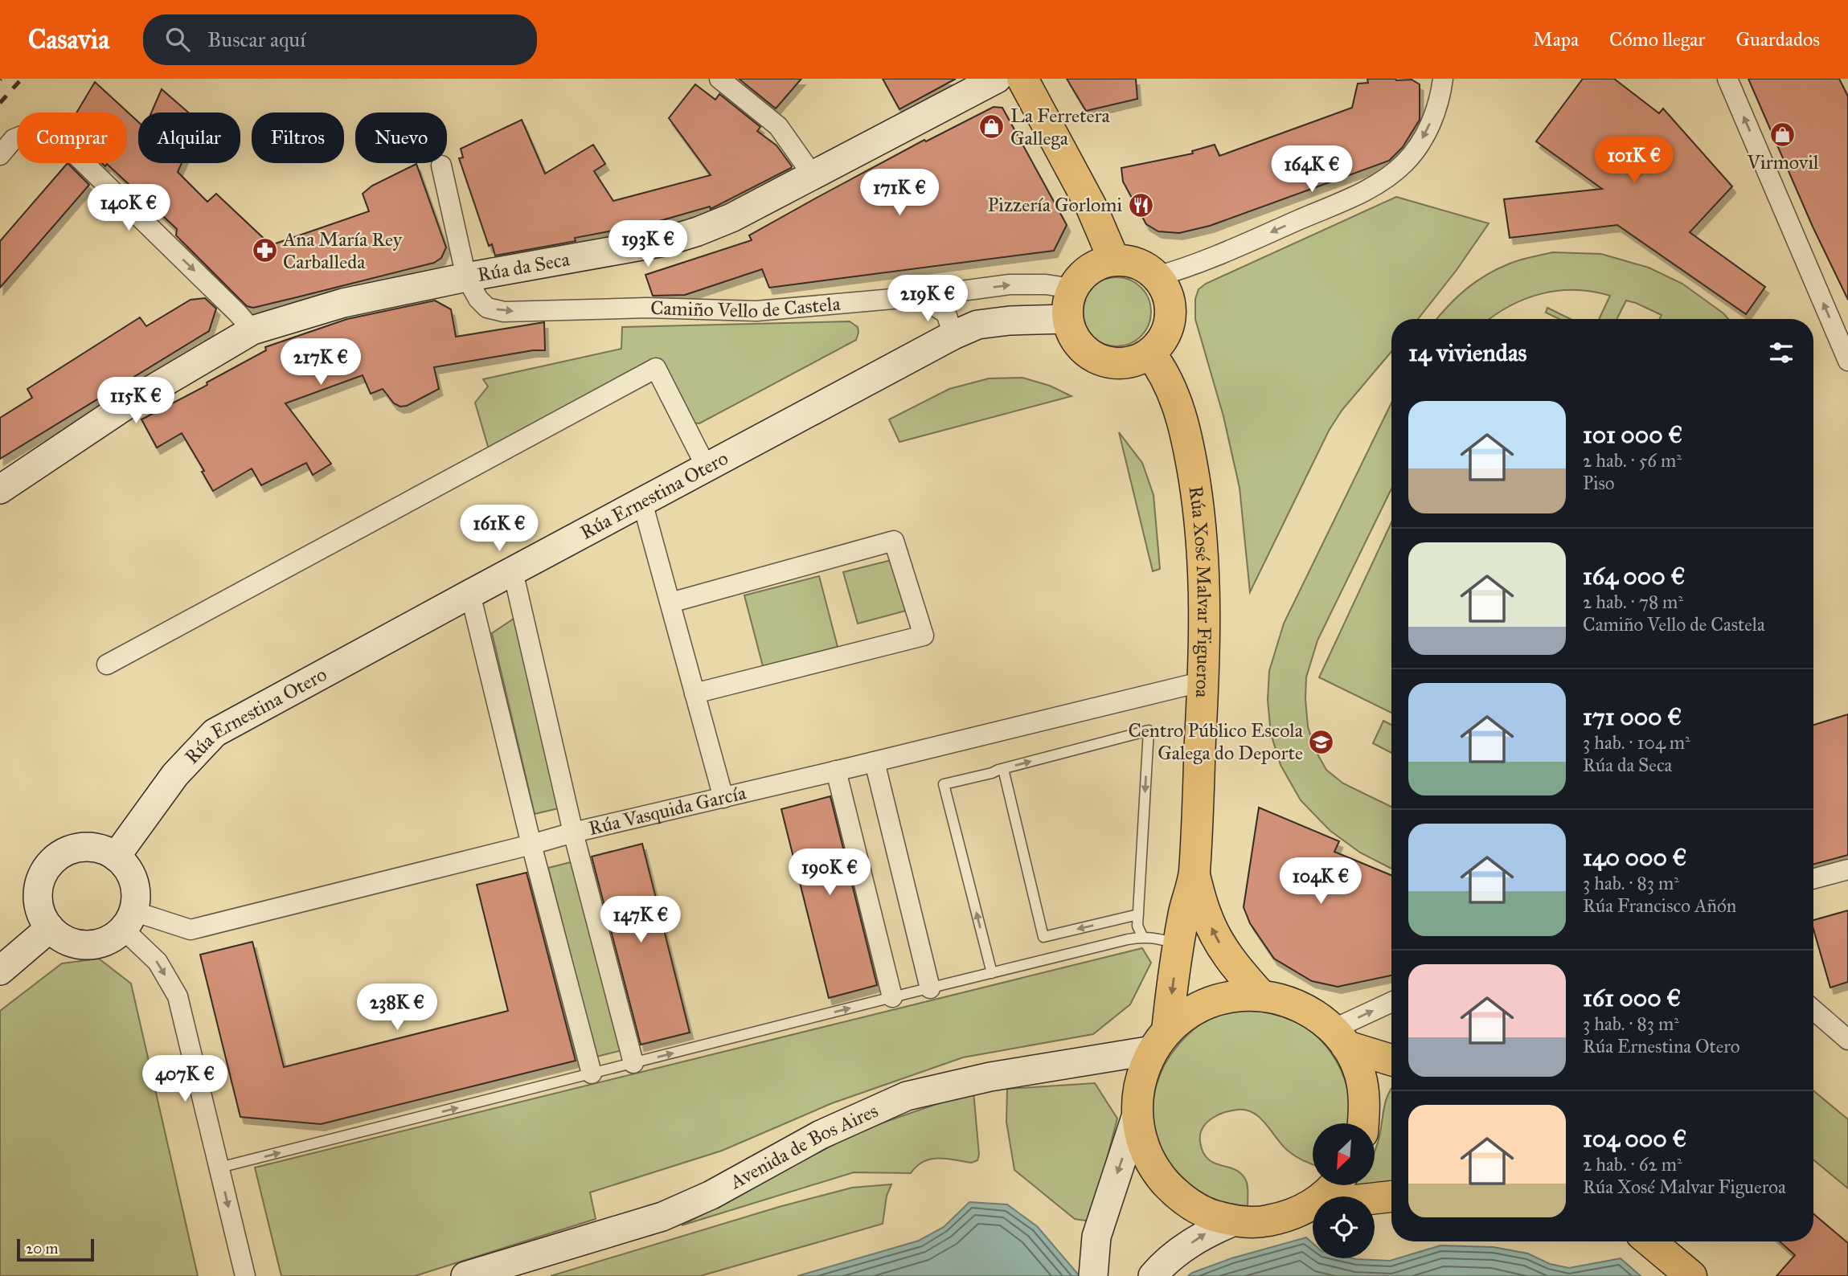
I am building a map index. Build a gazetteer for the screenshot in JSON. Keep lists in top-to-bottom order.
{
  "streets": {
    "main road": ["Rúa Xosé Malvar Figueroa"],
    "street": [
      "Rúa da Seca",
      "Camiño Vello de Castela",
      "Rúa Ernestina Otero",
      "Rúa Vasquida García",
      "Avenida de Bos Aires"
    ]
  },
  "crossings": [
    ["Rúa da Seca", "Camiño Vello de Castela"],
    ["Camiño Vello de Castela", "Rúa Ernestina Otero"],
    ["Camiño Vello de Castela", "Rúa Xosé Malvar Figueroa"],
    ["Rúa Ernestina Otero", "Rúa Xosé Malvar Figueroa"],
    ["Rúa Ernestina Otero", "Rúa Vasquida García"],
    ["Rúa Xosé Malvar Figueroa", "Rúa Vasquida García"],
    ["Rúa Xosé Malvar Figueroa", "Avenida de Bos Aires"]
  ],
  "one_way": ["Camiño Vello de Castela"],
  "places": {
    "shop": ["La Ferretera Gallega", "Virmovil"],
    "restaurant": ["Pizzería Gorlomi"],
    "pharmacy": ["Ana María Rey Carballeda"],
    "school or university": ["Centro Público Escola Galega do Deporte"]
  },
  "scale_bar": "20 m",
  "north": "bottom left",
  "page": {
    "header": "Casavia",
    "search": "Buscar aquí",
    "nav": ["Mapa", "Cómo llegar", "Guardados"],
    "chip": [
      "Comprar",
      "Alquilar",
      "Filtros",
      "Nuevo"
    ],
    "price": [
      "101K €",
      "164K €",
      "171K €",
      "140K €",
      "193K €",
      "219K €",
      "217K €",
      "115K €",
      "161K €",
      "190K €",
      "104K €",
      "147K €",
      "238K €",
      "407K €"
    ],
    "heading": "14 viviendas",
    "list": [
      {
        "name": "101 000 €",
        "note": "2 hab. · 56 m² · Piso"
      },
      {
        "name": "164 000 €",
        "note": "2 hab. · 78 m² · Camiño Vello de Castela"
      },
      {
        "name": "171 000 €",
        "note": "3 hab. · 104 m² · Rúa da Seca"
      },
      {
        "name": "140 000 €",
        "note": "3 hab. · 83 m² · Rúa Francisco Añón"
      },
      {
        "name": "161 000 €",
        "note": "3 hab. · 83 m² · Rúa Ernestina Otero"
      },
      {
        "name": "104 000 €",
        "note": "2 hab. · 62 m² · Rúa Xosé Malvar Figueroa"
      }
    ],
    "scale": "20 m"
  }
}
